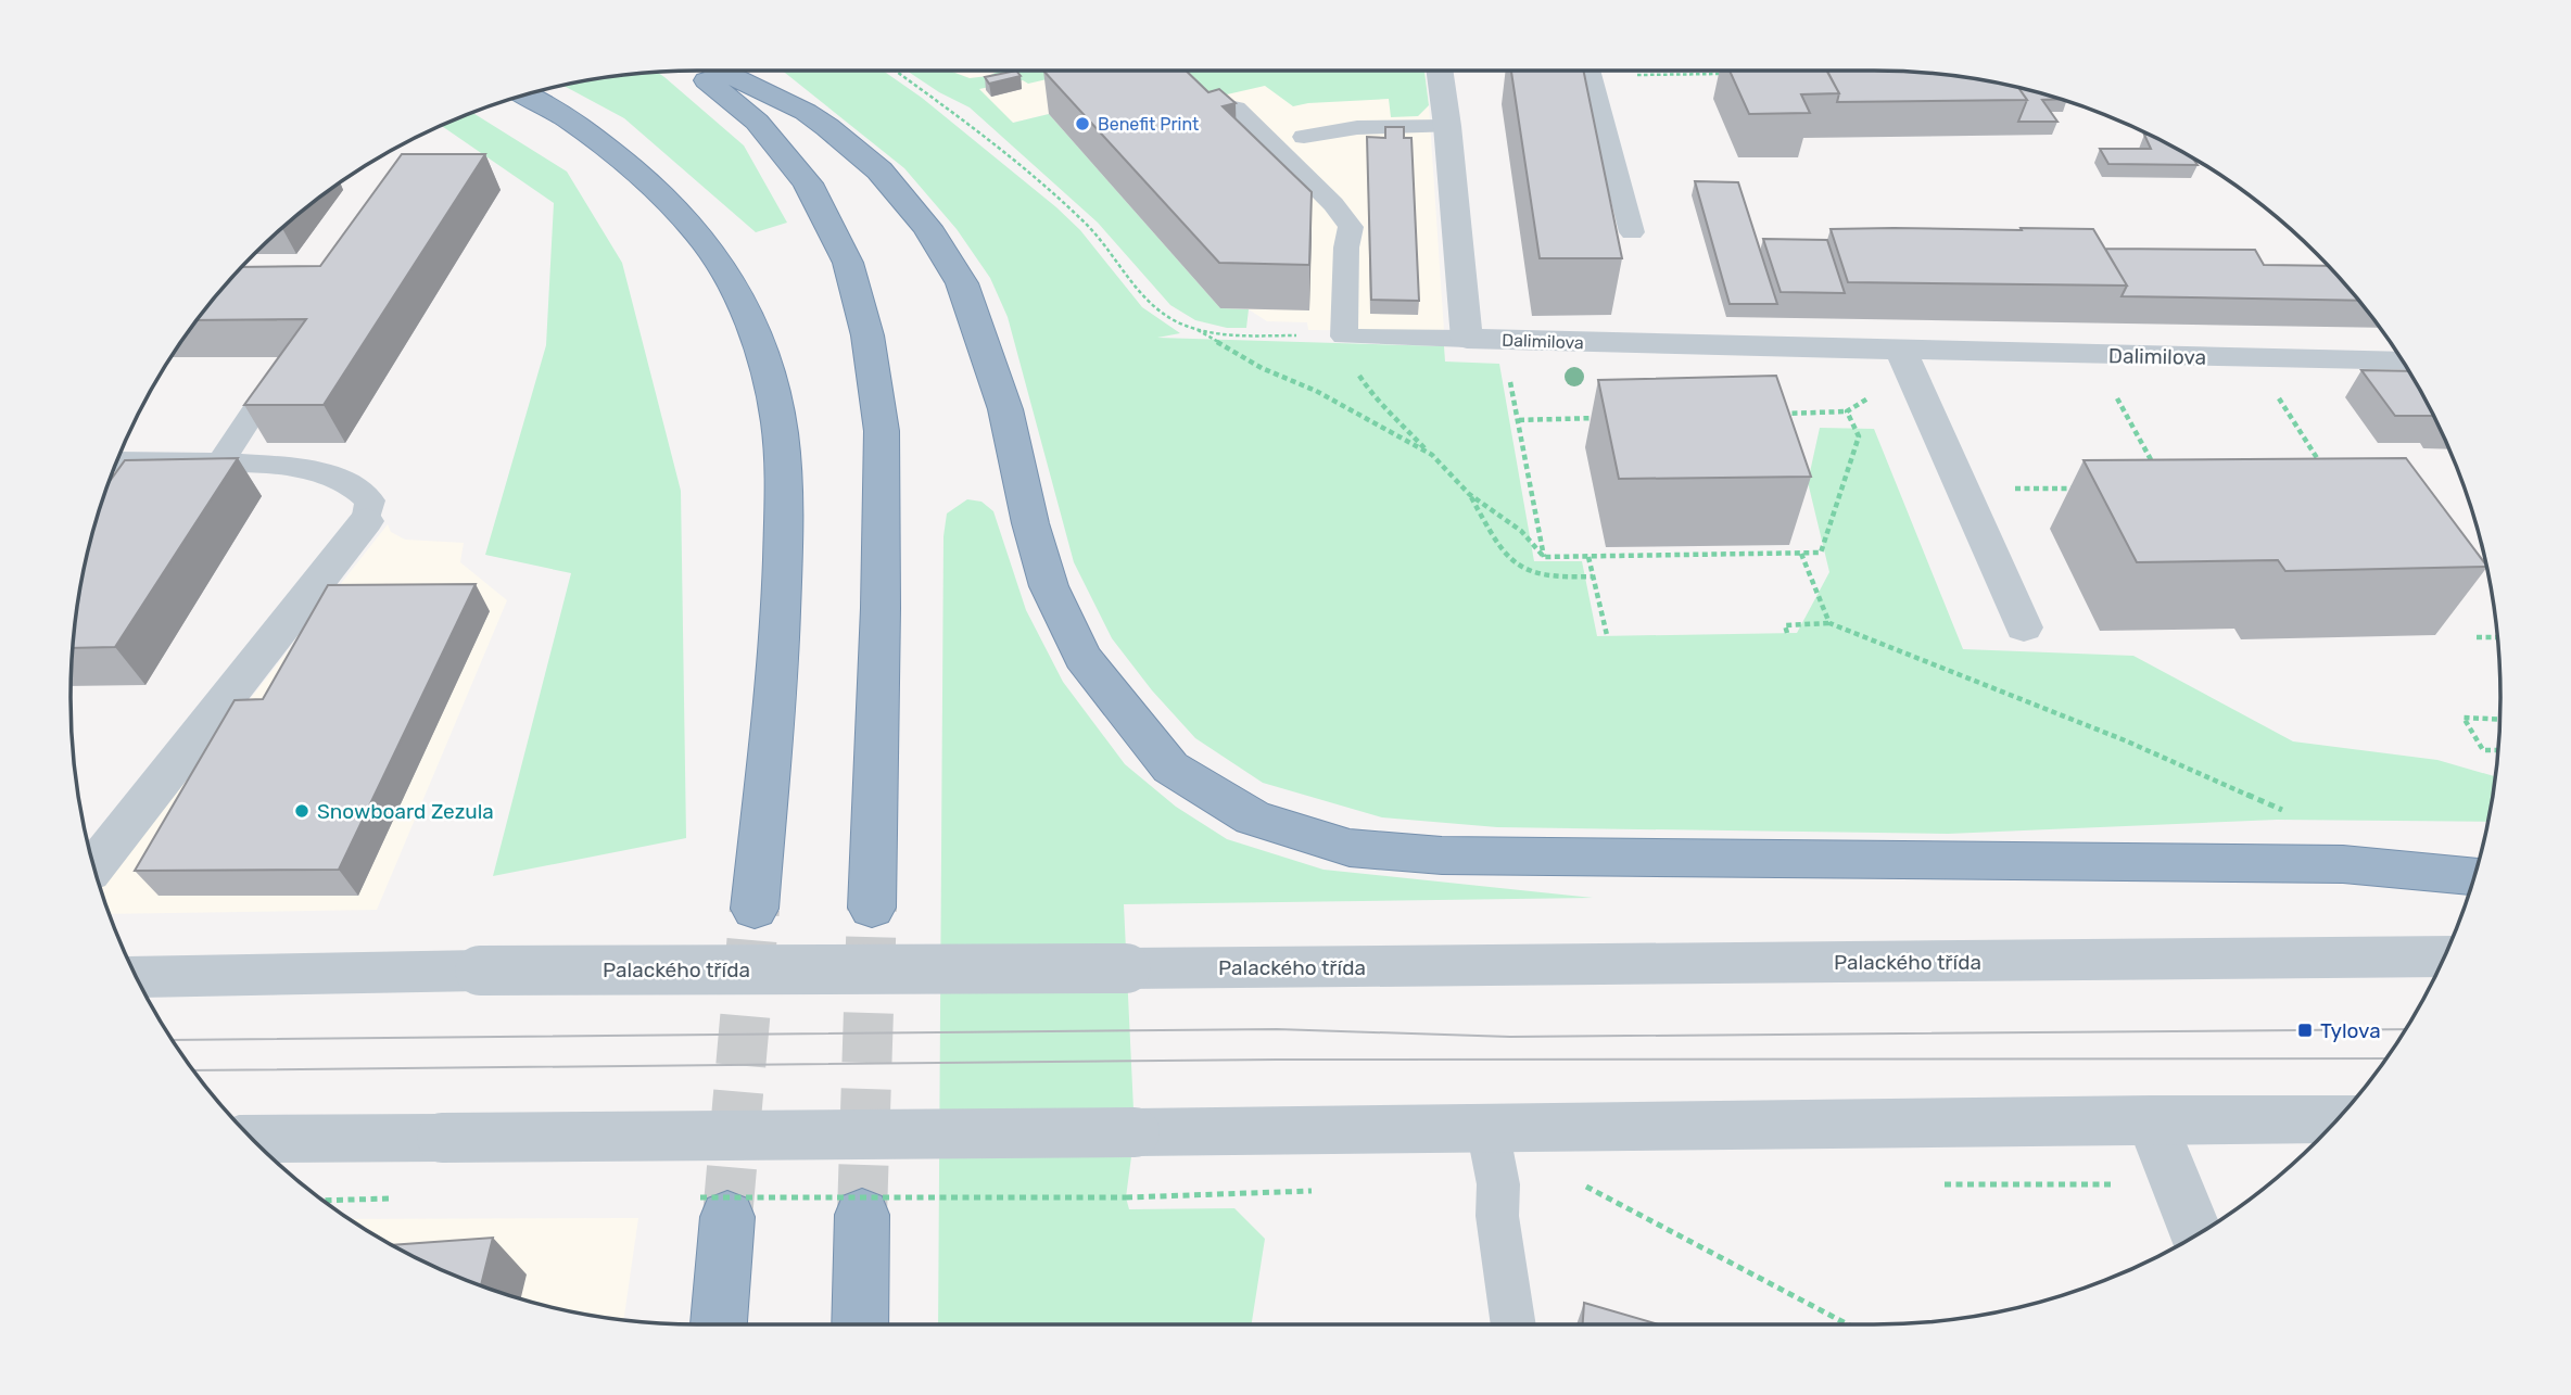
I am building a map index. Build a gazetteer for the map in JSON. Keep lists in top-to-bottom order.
{
  "streets": {
    "street": ["Dalimilova", "Palackého třída"]
  },
  "places": {
    "other": ["Benefit Print", "Snowboard Zezula"],
    "transit": ["Tylova"]
  }
}
